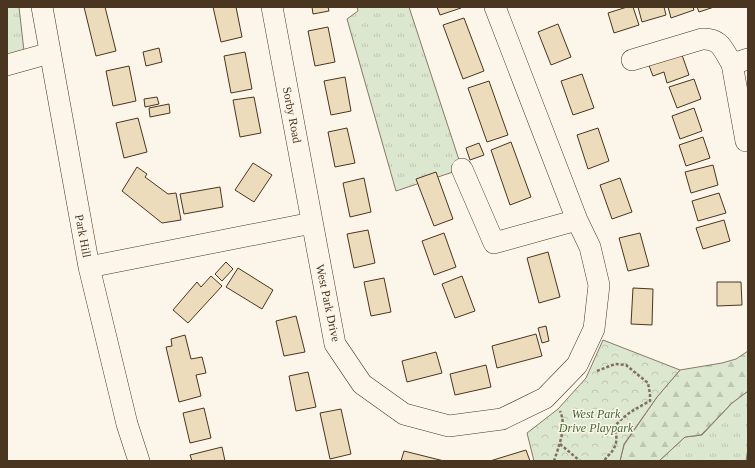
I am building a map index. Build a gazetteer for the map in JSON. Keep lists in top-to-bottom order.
{
  "streets": {
    "street": ["Sorby Road", "Park Hill", "West Park Drive"]
  },
  "crossings": [
    ["Sorby Road", "West Park Drive"]
  ],
  "parks": ["West Park Drive Playpark"]
}
